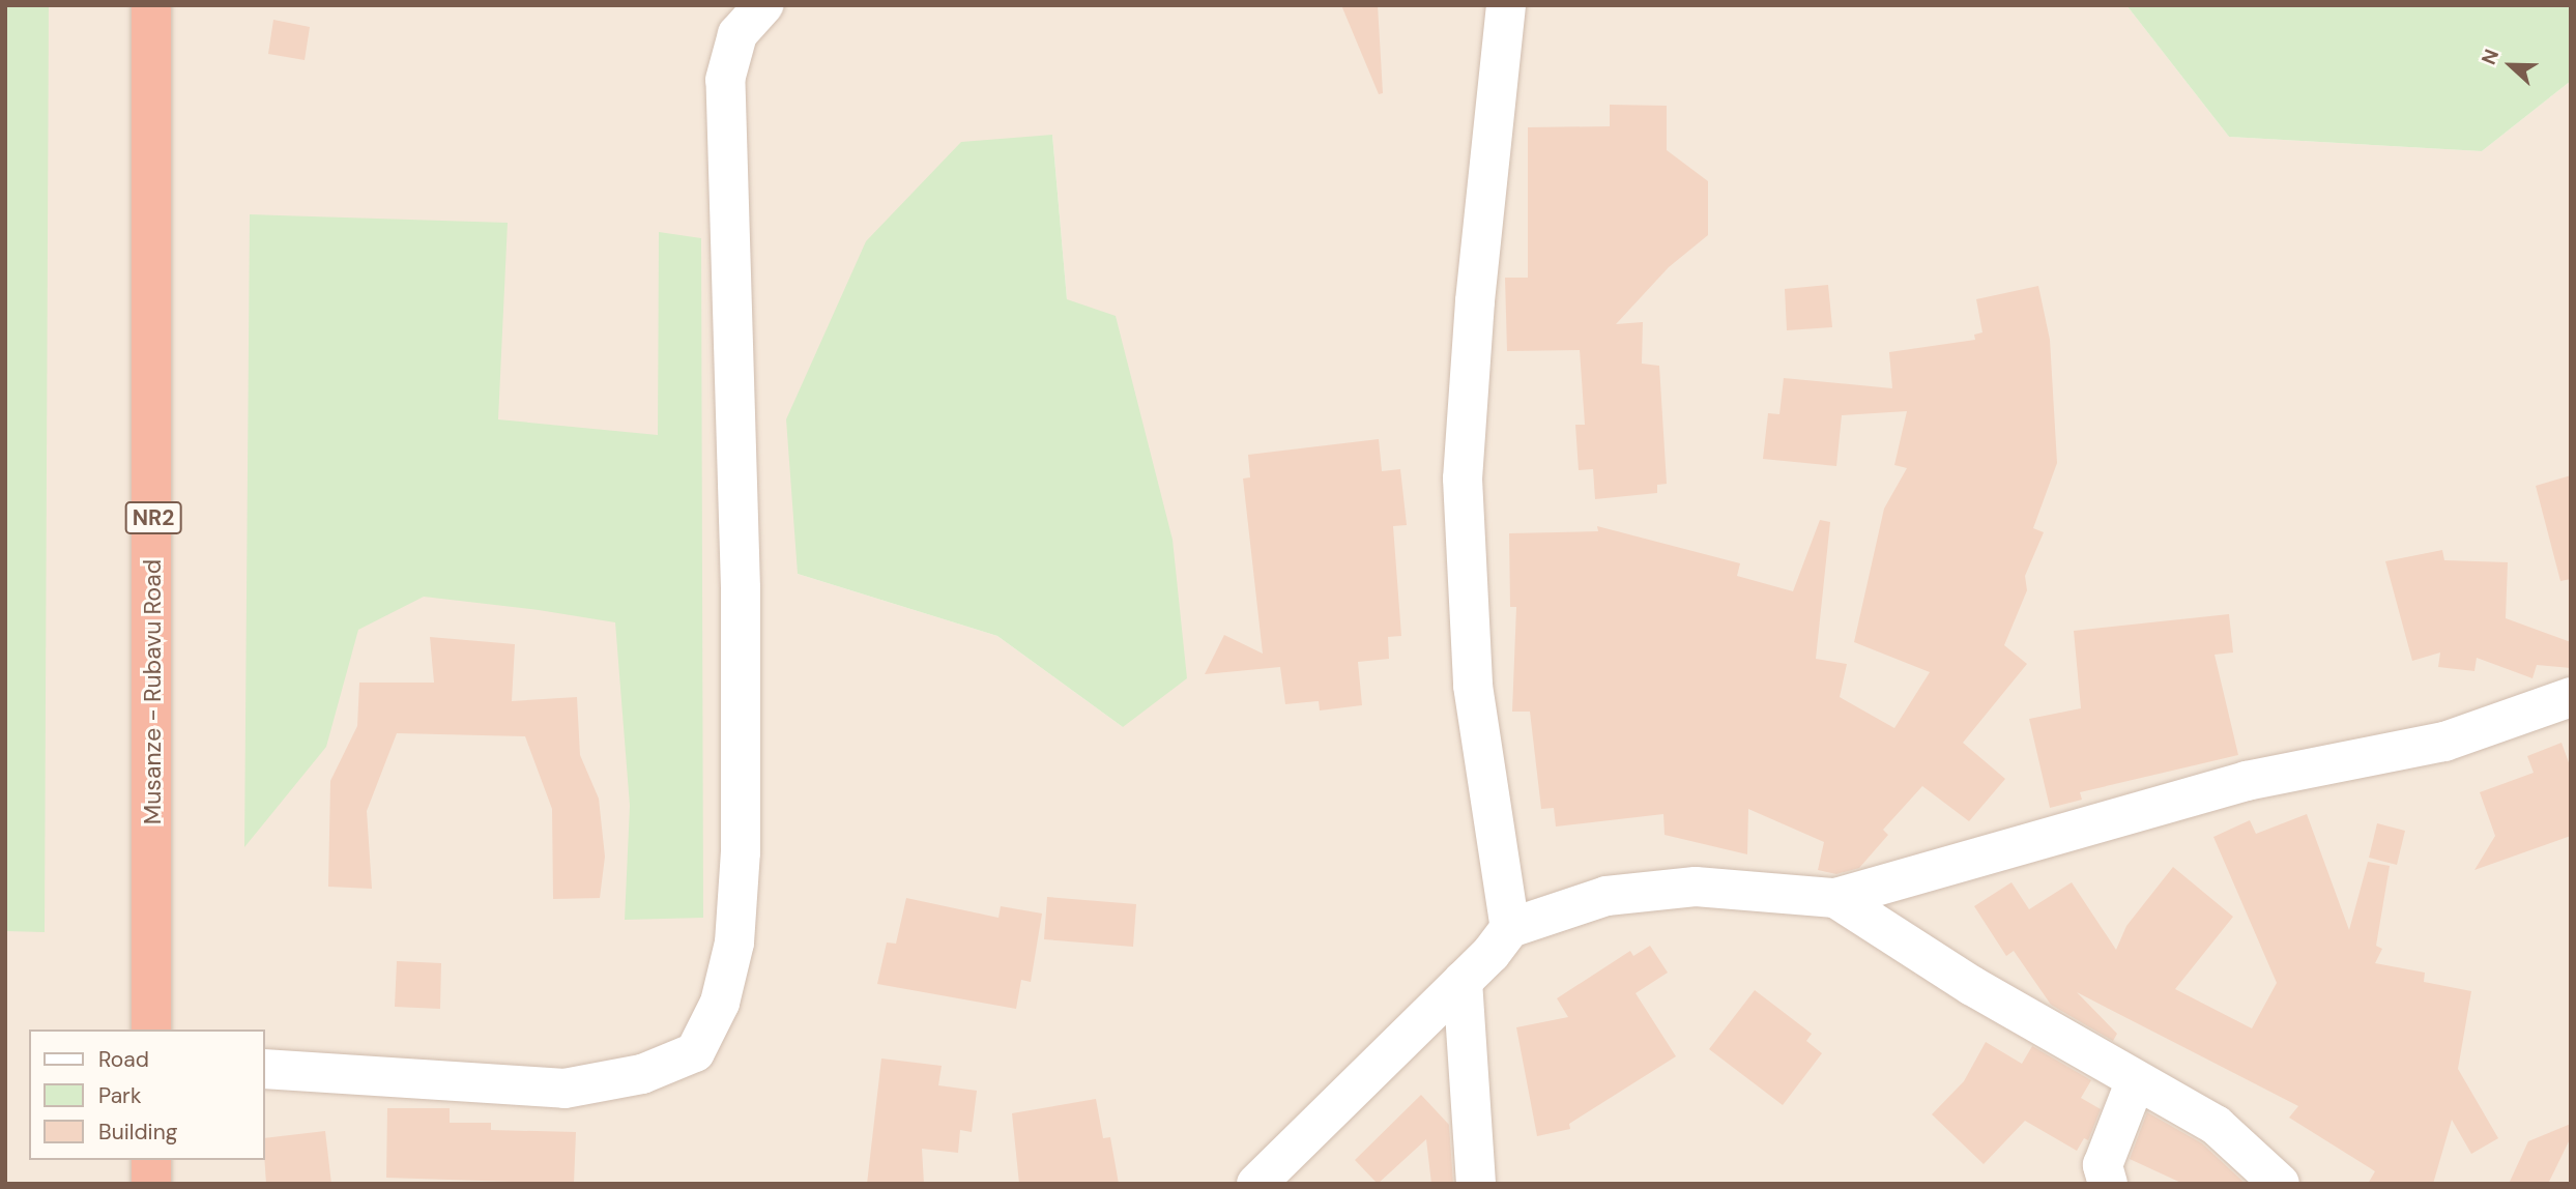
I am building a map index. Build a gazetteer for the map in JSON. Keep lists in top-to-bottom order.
{
  "streets": {
    "highway": ["NR2", "Musanze - Rubavu Road"]
  },
  "legend": ["Road", "Park", "Building"],
  "north": "left"
}
